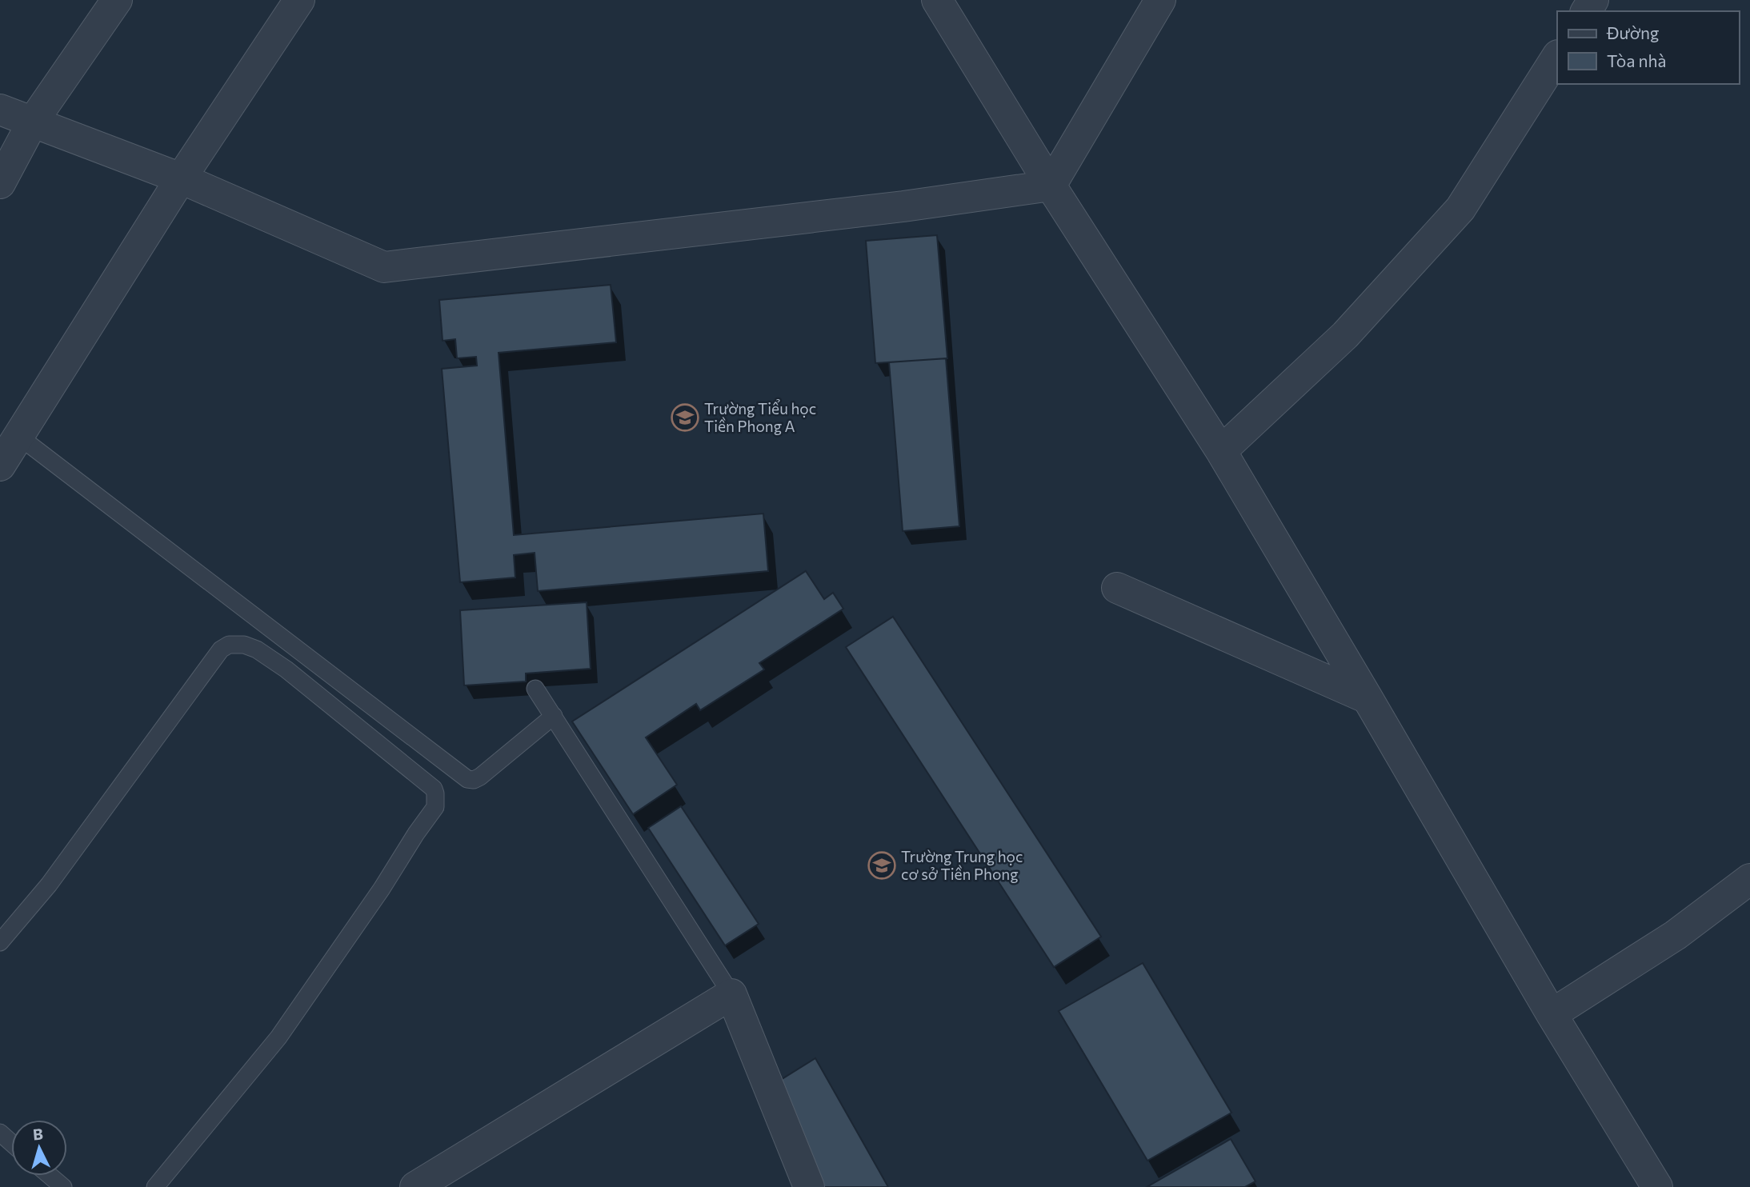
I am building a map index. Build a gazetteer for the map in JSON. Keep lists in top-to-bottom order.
{
  "places": {
    "school or university": ["Trường Tiểu học Tiền Phong A", "Trường Trung học cơ sở Tiền Phong"]
  },
  "legend": ["Đường", "Tòa nhà"],
  "north": "top"
}
